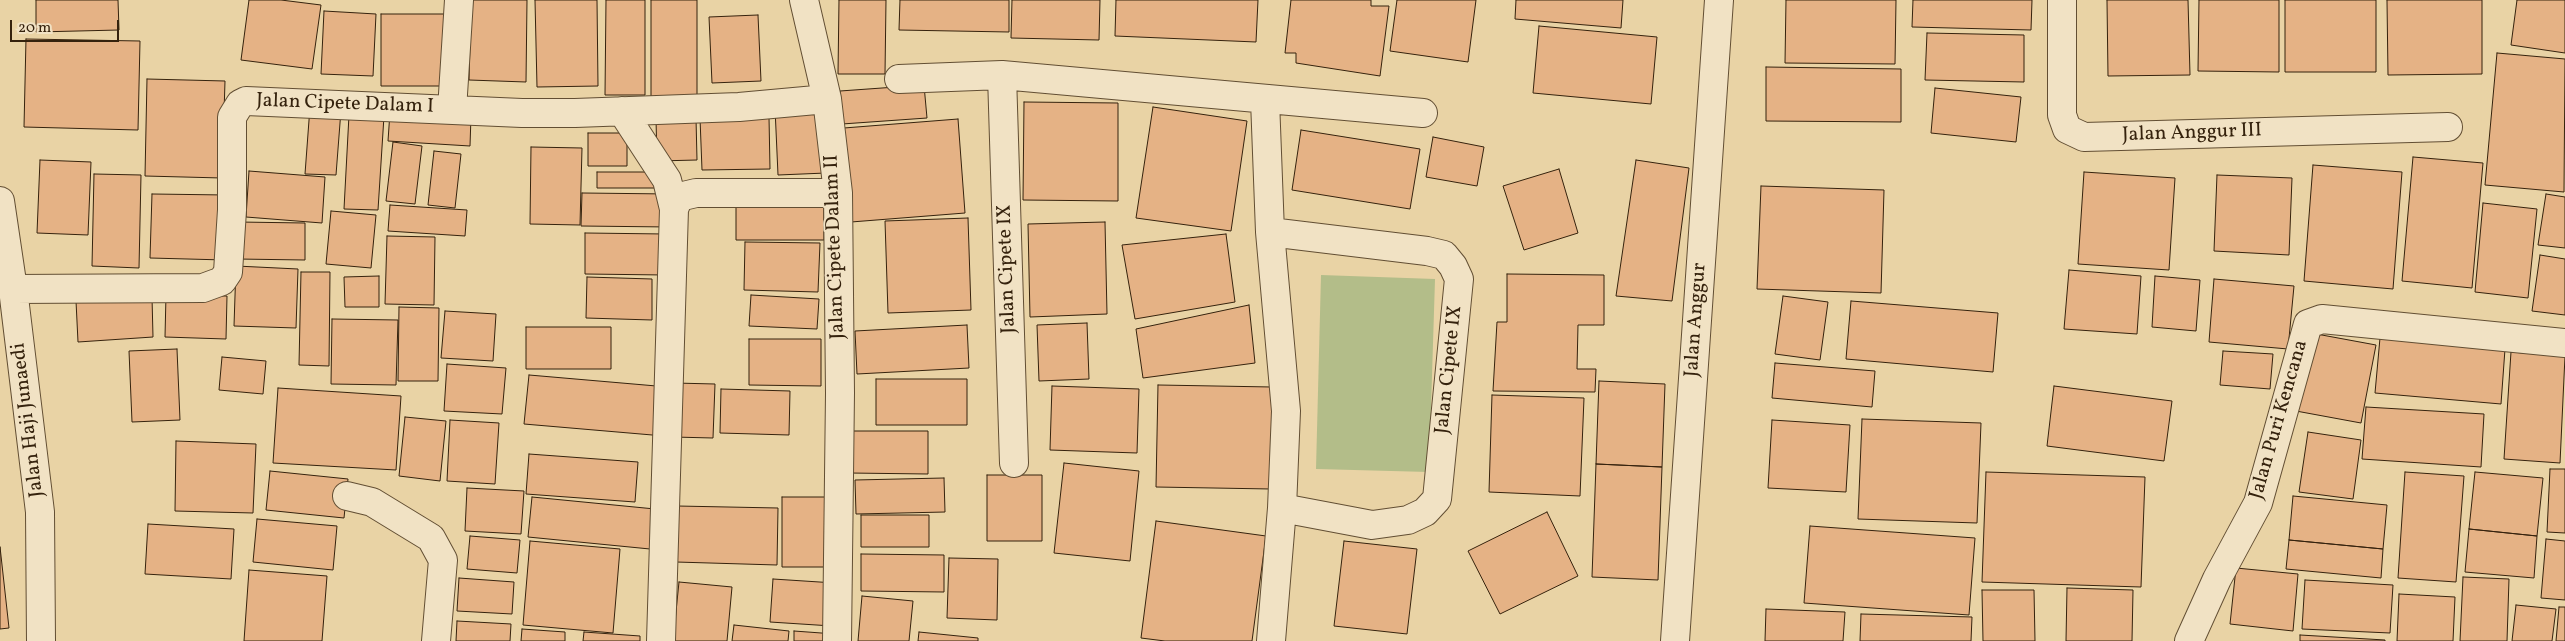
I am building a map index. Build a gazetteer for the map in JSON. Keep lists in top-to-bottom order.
{
  "streets": {
    "street": [
      "Jalan Cipete Dalam I",
      "Jalan Anggur III",
      "Jalan Cipete Dalam II",
      "Jalan Cipete IX",
      "Jalan Anggur",
      "Jalan Haji Junaedi",
      "Jalan Puri Kencana"
    ]
  },
  "crossings": [
    ["Jalan Cipete Dalam I", "Jalan Haji Junaedi"]
  ],
  "scale_bar": "20 m"
}
